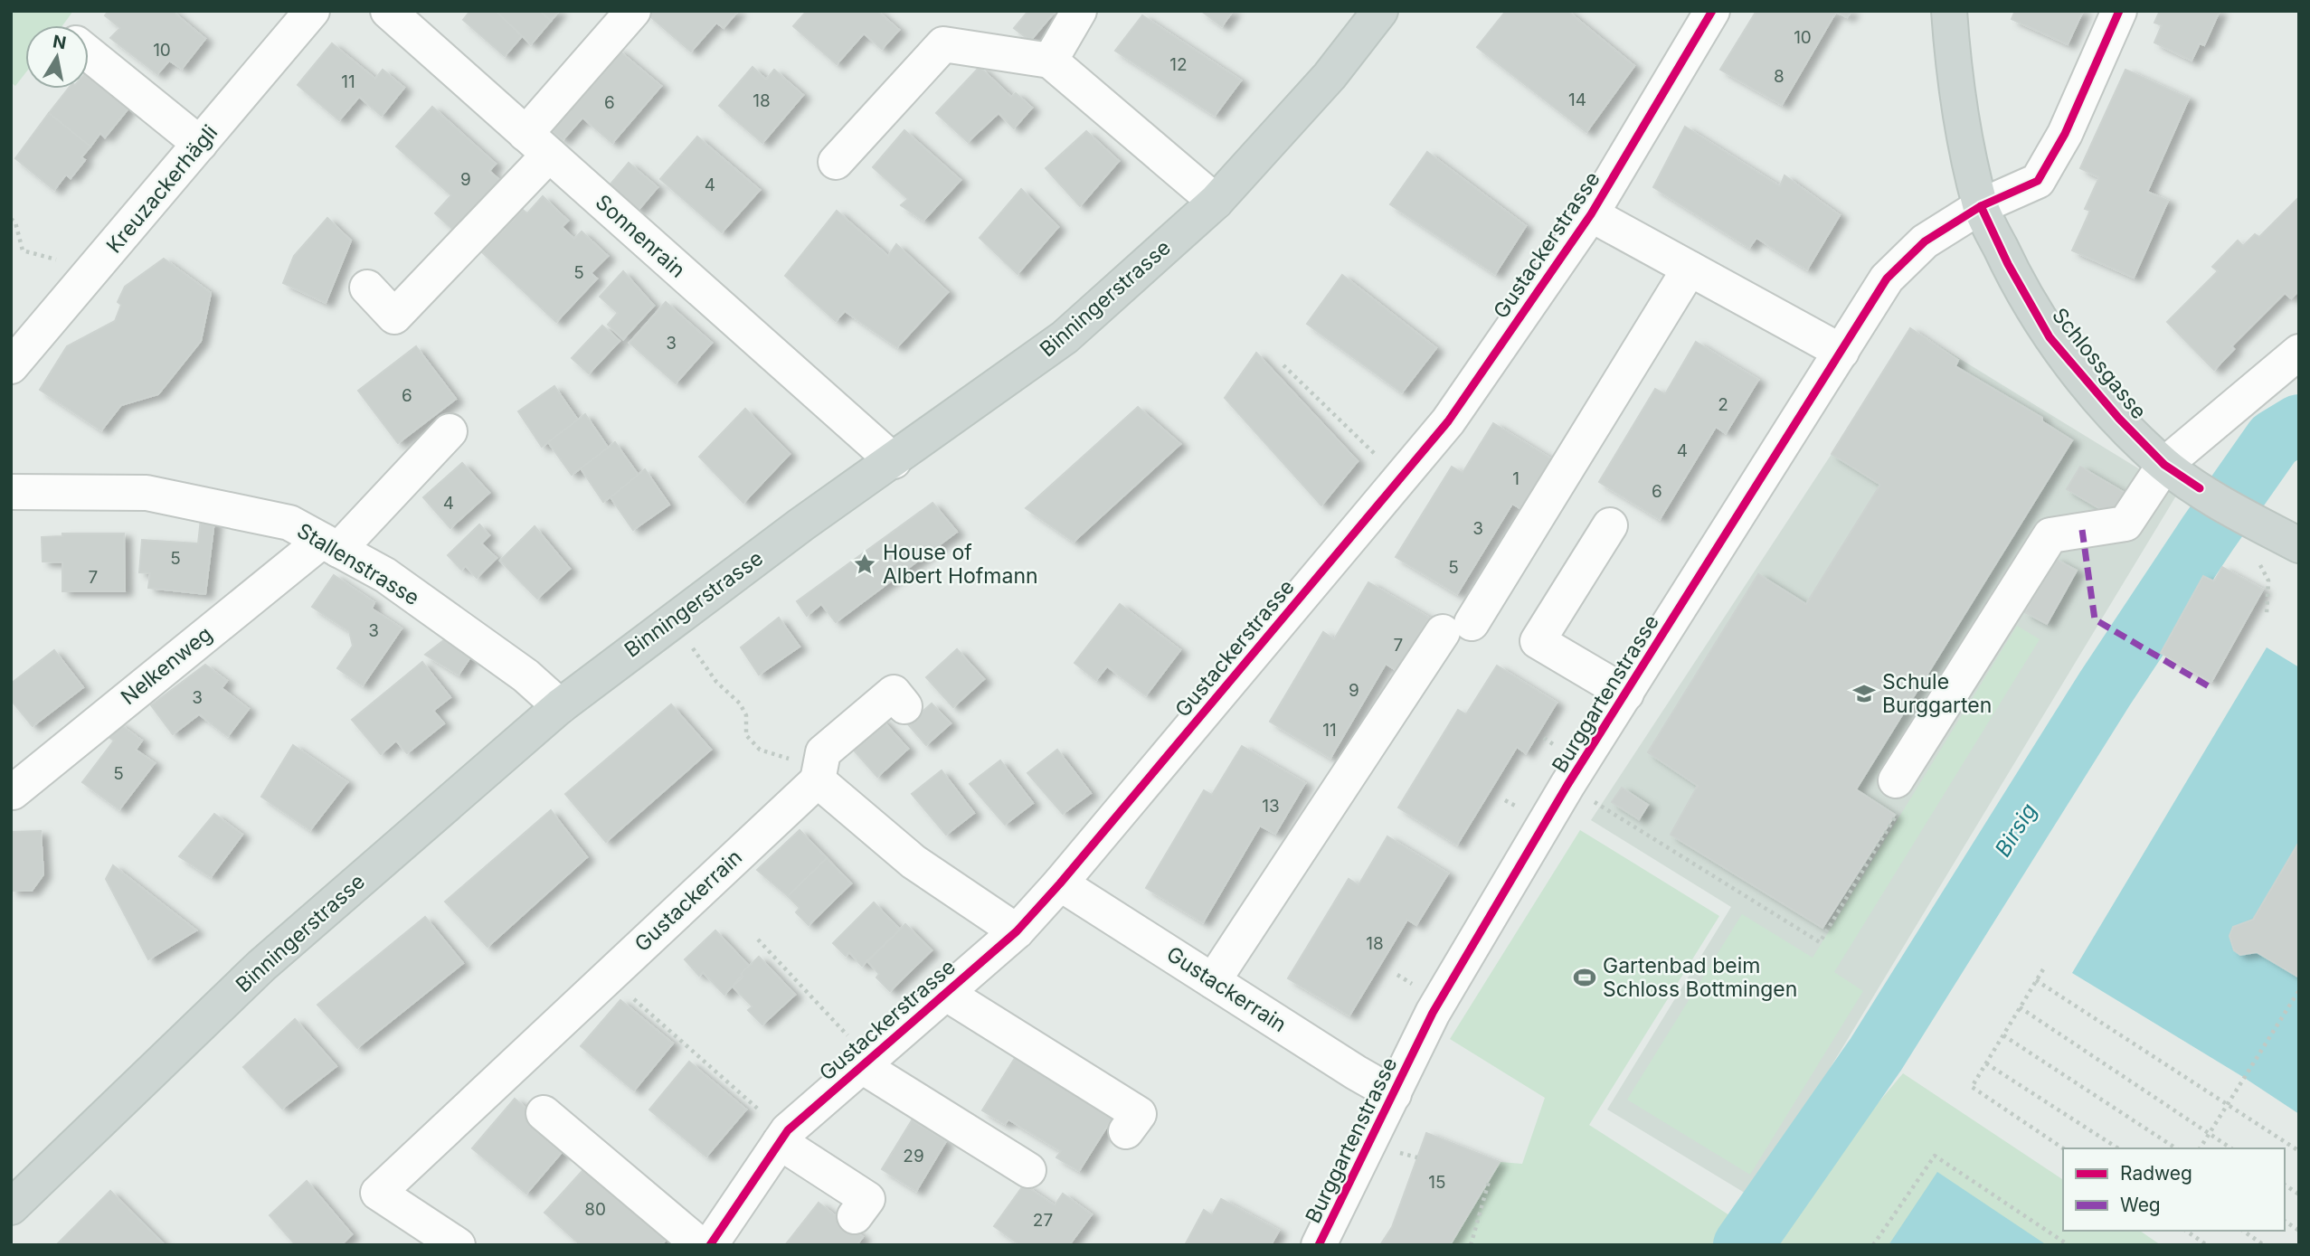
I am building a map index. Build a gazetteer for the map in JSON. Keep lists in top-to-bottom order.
{
  "streets": {
    "main road": ["Binningerstrasse", "Schlossgasse"],
    "street": [
      "Kreuzackerhägli",
      "Sonnenrain",
      "Gustackerstrasse",
      "Stallenstrasse",
      "Nelkenweg",
      "Burggartenstrasse",
      "Gustackerrain"
    ]
  },
  "crossings": [
    ["Sonnenrain", "Binningerstrasse"],
    ["Gustackerstrasse", "Burggartenstrasse"],
    ["Gustackerstrasse", "Gustackerrain"],
    ["Binningerstrasse", "Stallenstrasse"],
    ["Schlossgasse", "Burggartenstrasse"],
    ["Stallenstrasse", "Nelkenweg"],
    ["Burggartenstrasse", "Gustackerrain"]
  ],
  "water": ["Birsig"],
  "places": {
    "place": ["House of Albert Hofmann"],
    "school or university": ["Schule Burggarten"],
    "sports": ["Gartenbad beim Schloss Bottmingen"]
  },
  "house_numbers": [
    "10",
    "10",
    "12",
    "8",
    "11",
    "14",
    "18",
    "6",
    "9",
    "4",
    "5",
    "3",
    "6",
    "2",
    "4",
    "1",
    "6",
    "4",
    "3",
    "5",
    "5",
    "7",
    "3",
    "7",
    "9",
    "3",
    "11",
    "5",
    "13",
    "18",
    "29",
    "15",
    "80",
    "27"
  ],
  "legend": ["Radweg", "Weg"],
  "north": "top"
}
